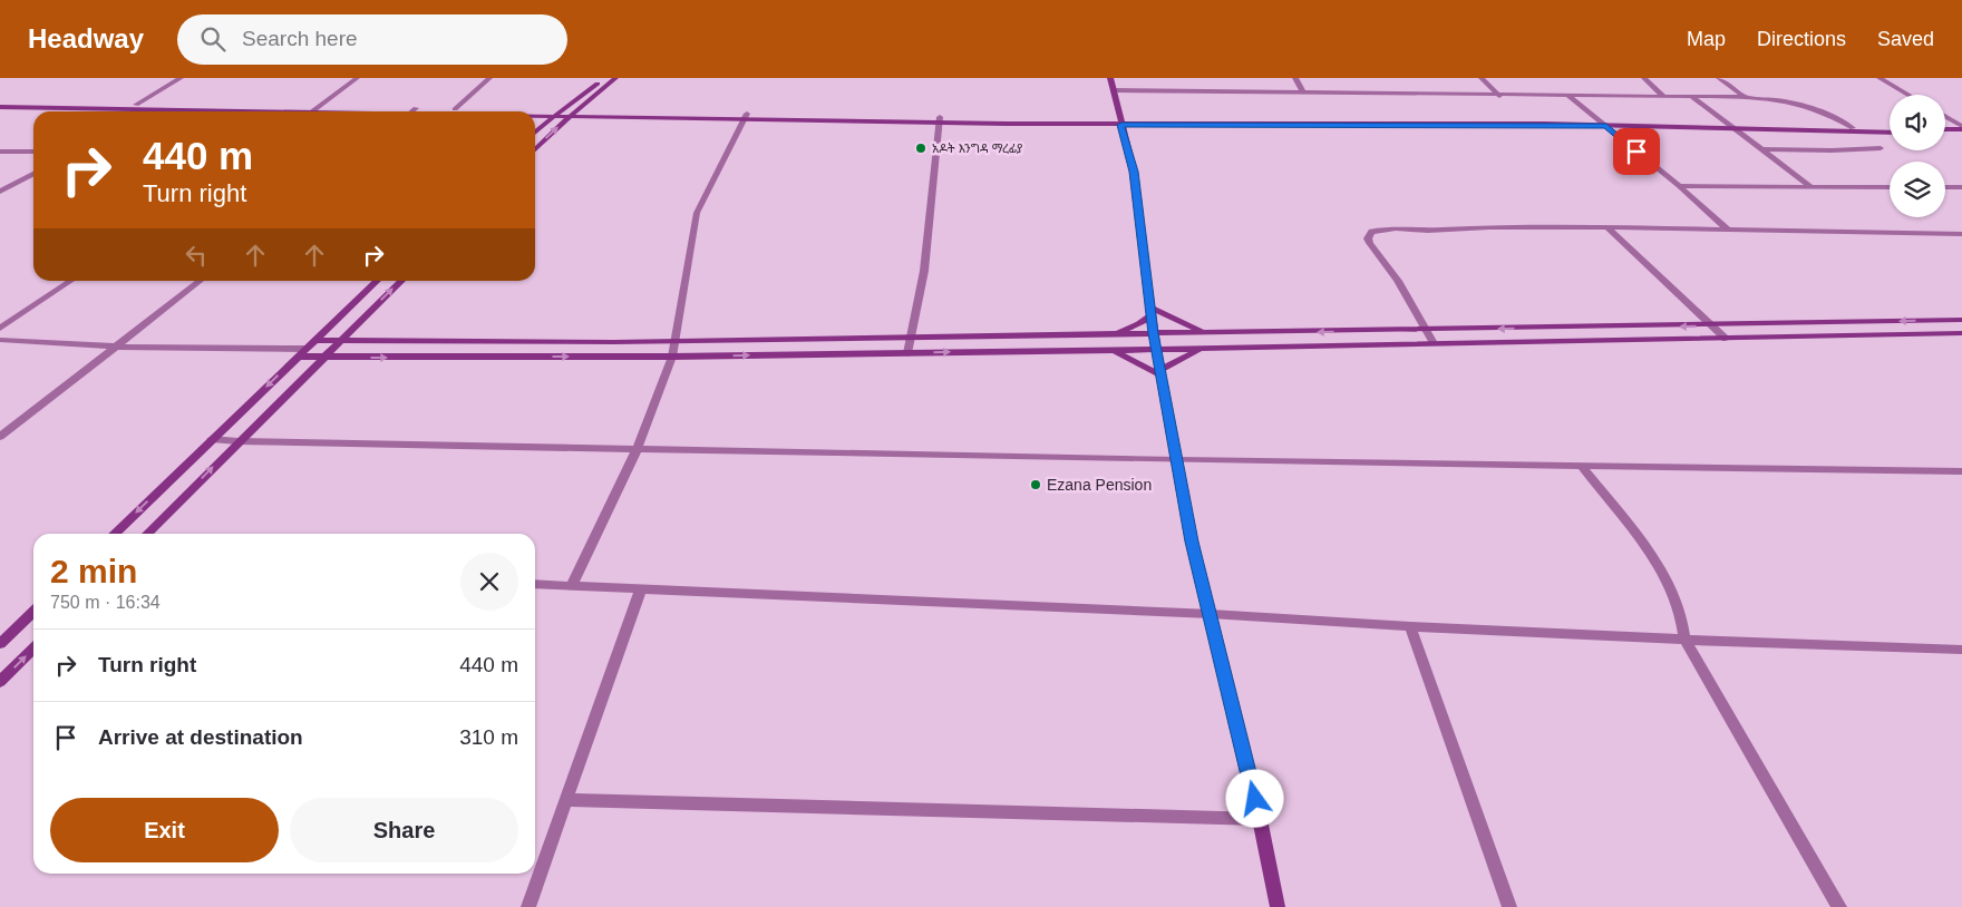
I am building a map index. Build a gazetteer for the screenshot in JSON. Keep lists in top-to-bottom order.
{
  "places": ["አዶት እንግዳ ማረፊያ", "Ezana Pension"],
  "page": {
    "header": "Headway",
    "search": "Search here",
    "nav": ["Map", "Directions", "Saved"],
    "turn": ["440 m", "Turn right"],
    "heading": ["2 min", "750 m · 16:34"],
    "list": [
      {
        "name": "Turn right",
        "value": "440 m"
      },
      {
        "name": "Arrive at destination",
        "value": "310 m"
      }
    ],
    "buttons": ["Exit", "Share"]
  }
}
